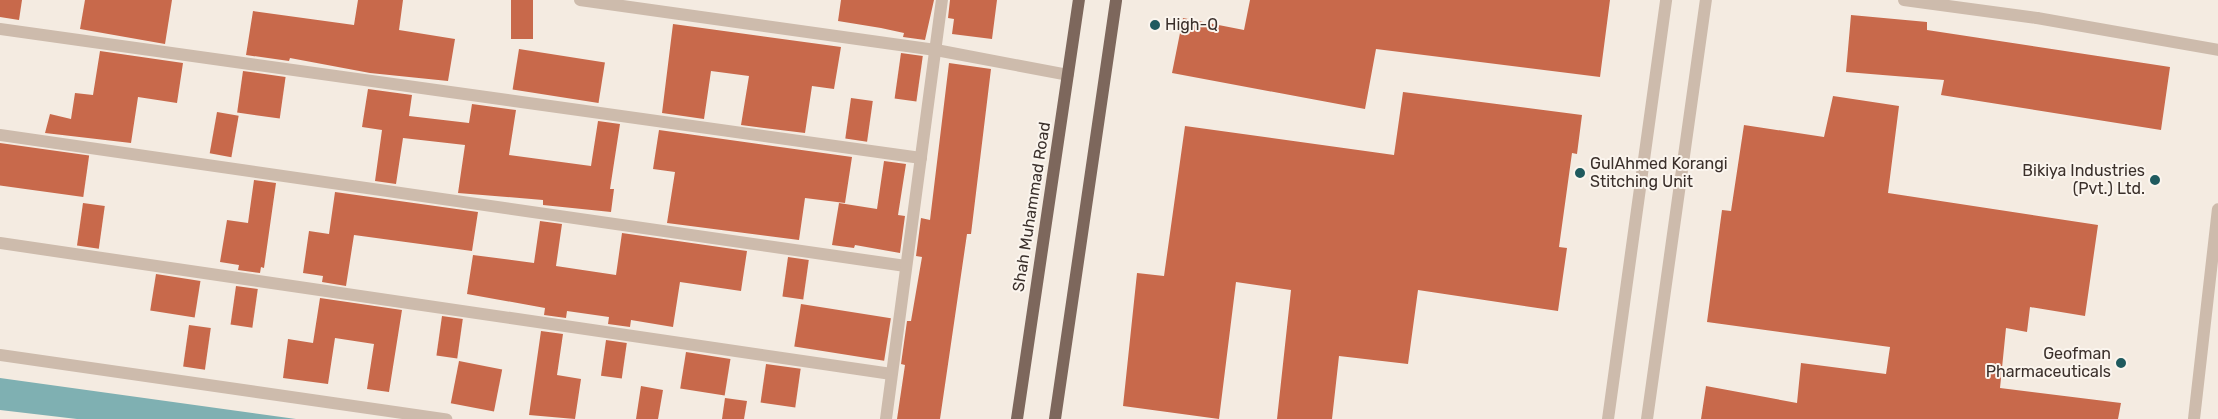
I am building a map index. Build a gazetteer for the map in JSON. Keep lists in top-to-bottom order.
{
  "streets": {
    "main road": ["Shah Muhammad Road"]
  },
  "places": [
    "High-Q",
    "GulAhmed Korangi Stitching Unit",
    "Bikiya Industries (Pvt.) Ltd.",
    "Geofman Pharmaceuticals"
  ]
}
